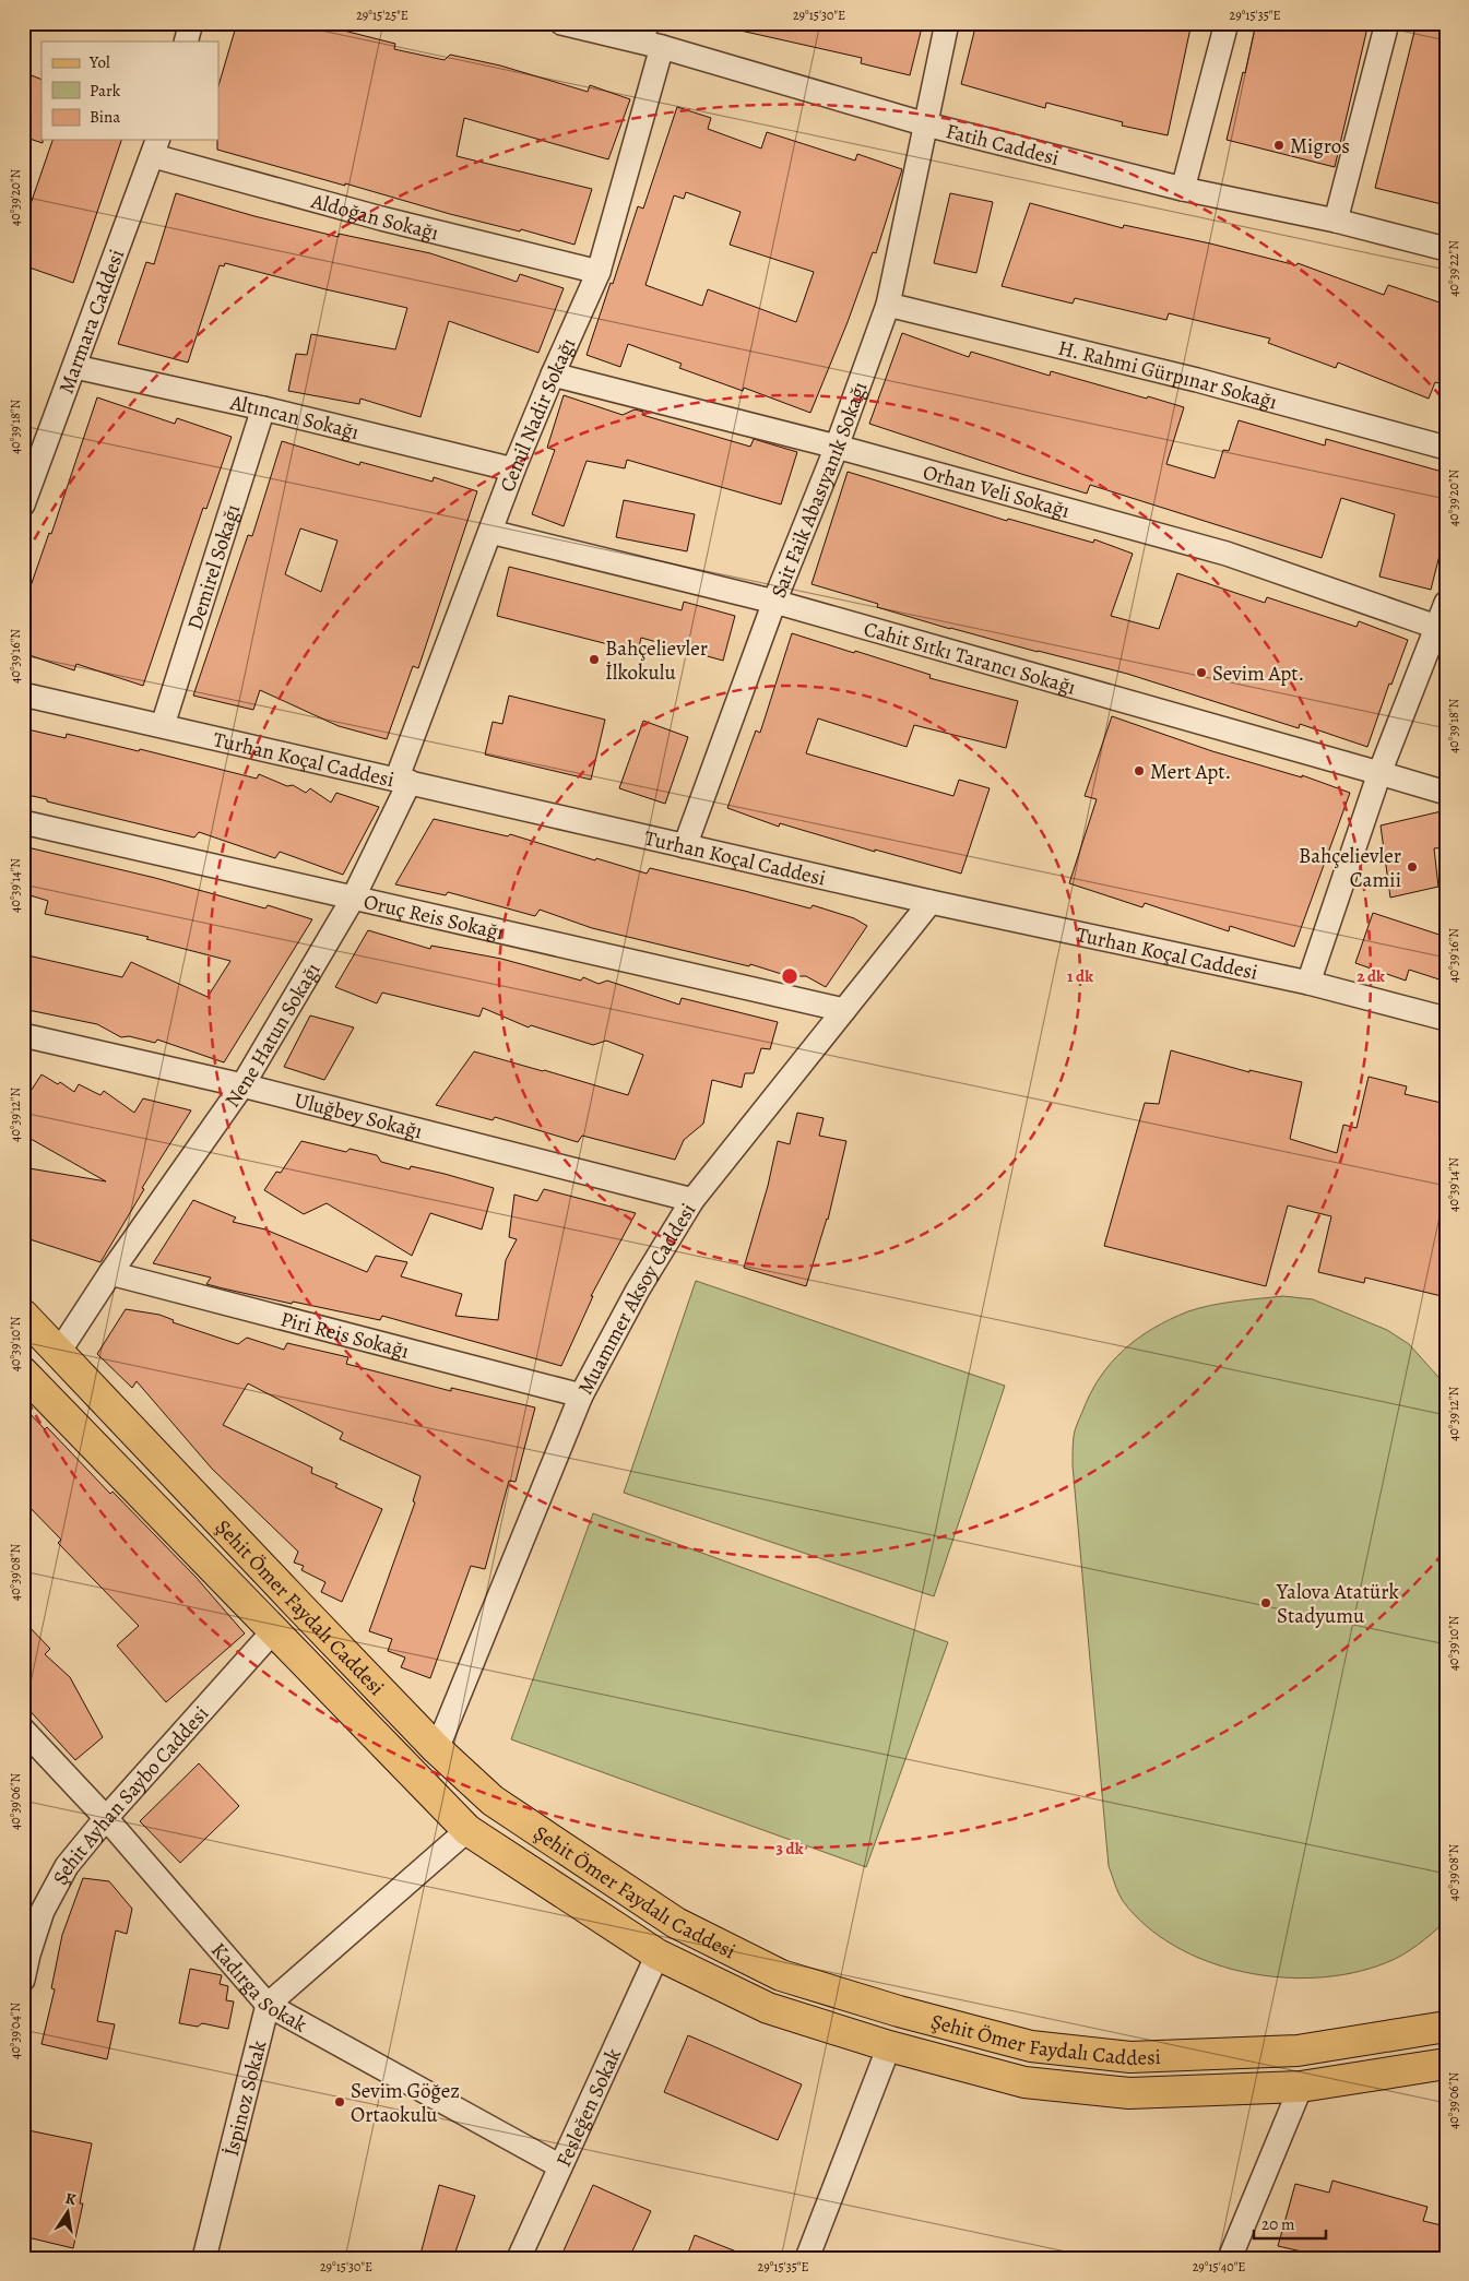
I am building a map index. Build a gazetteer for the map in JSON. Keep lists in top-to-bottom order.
{
  "streets": {
    "main road": ["Şehit Ömer Faydalı Caddesi"],
    "street": [
      "Fatih Caddesi",
      "Aldoğan Sokağı",
      "Marmara Caddesi",
      "H. Rahmi Gürpınar Sokağı",
      "Cemil Nadir Sokağı",
      "Altıncan Sokağı",
      "Sait Faik Abasıyanık Sokağı",
      "Orhan Veli Sokağı",
      "Demirel Sokağı",
      "Cahit Sıtkı Tarancı Sokağı",
      "Turhan Koçal Caddesi",
      "Oruç Reis Sokağı",
      "Nene Hatun Sokağı",
      "Uluğbey Sokağı",
      "Muammer Aksoy Caddesi",
      "Piri Reis Sokağı",
      "Şehit Ayhan Saybo Caddesi",
      "Kadırga Sokak",
      "İspinoz Sokak",
      "Fesleğen Sokak"
    ]
  },
  "crossings": [
    ["Fatih Caddesi", "Cemil Nadir Sokağı"],
    ["Fatih Caddesi", "Sait Faik Abasıyanık Sokağı"],
    ["Aldoğan Sokağı", "Marmara Caddesi"],
    ["Aldoğan Sokağı", "Cemil Nadir Sokağı"],
    ["Marmara Caddesi", "Altıncan Sokağı"],
    ["H. Rahmi Gürpınar Sokağı", "Sait Faik Abasıyanık Sokağı"],
    ["Cemil Nadir Sokağı", "Altıncan Sokağı"],
    ["Cemil Nadir Sokağı", "Orhan Veli Sokağı"],
    ["Cemil Nadir Sokağı", "Cahit Sıtkı Tarancı Sokağı"],
    ["Cemil Nadir Sokağı", "Turhan Koçal Caddesi"],
    ["Cemil Nadir Sokağı", "Nene Hatun Sokağı"],
    ["Altıncan Sokağı", "Demirel Sokağı"],
    ["Sait Faik Abasıyanık Sokağı", "Orhan Veli Sokağı"],
    ["Sait Faik Abasıyanık Sokağı", "Cahit Sıtkı Tarancı Sokağı"],
    ["Sait Faik Abasıyanık Sokağı", "Turhan Koçal Caddesi"],
    ["Demirel Sokağı", "Turhan Koçal Caddesi"],
    ["Turhan Koçal Caddesi", "Nene Hatun Sokağı"],
    ["Turhan Koçal Caddesi", "Muammer Aksoy Caddesi"],
    ["Oruç Reis Sokağı", "Nene Hatun Sokağı"],
    ["Oruç Reis Sokağı", "Muammer Aksoy Caddesi"],
    ["Nene Hatun Sokağı", "Uluğbey Sokağı"],
    ["Nene Hatun Sokağı", "Piri Reis Sokağı"],
    ["Nene Hatun Sokağı", "Şehit Ömer Faydalı Caddesi"],
    ["Uluğbey Sokağı", "Muammer Aksoy Caddesi"],
    ["Muammer Aksoy Caddesi", "Piri Reis Sokağı"],
    ["Muammer Aksoy Caddesi", "Şehit Ömer Faydalı Caddesi"],
    ["Şehit Ömer Faydalı Caddesi", "Şehit Ayhan Saybo Caddesi"],
    ["Şehit Ömer Faydalı Caddesi", "Fesleğen Sokak"],
    ["Şehit Ayhan Saybo Caddesi", "Kadırga Sokak"],
    ["Kadırga Sokak", "İspinoz Sokak"],
    ["Kadırga Sokak", "Fesleğen Sokak"]
  ],
  "places": [
    "Migros",
    "Bahçelievler İlkokulu",
    "Sevim Apt.",
    "Mert Apt.",
    "Bahçelievler Camii",
    "Yalova Atatürk Stadyumu",
    "Sevim Göğez Ortaokulu"
  ],
  "legend": ["Yol", "Park", "Bina"],
  "scale_bar": "20 m",
  "north": "top",
  "coordinates": [
    "29°15'25\"E",
    "29°15'30\"E",
    "29°15'35\"E",
    "40°39'20\"N",
    "40°39'22\"N",
    "40°39'18\"N",
    "40°39'16\"N",
    "40°39'14\"N",
    "40°39'12\"N",
    "40°39'10\"N",
    "40°39'08\"N",
    "40°39'06\"N",
    "40°39'04\"N",
    "29°15'40\"E"
  ],
  "rings": ["1 dk", "2 dk", "3 dk"]
}
